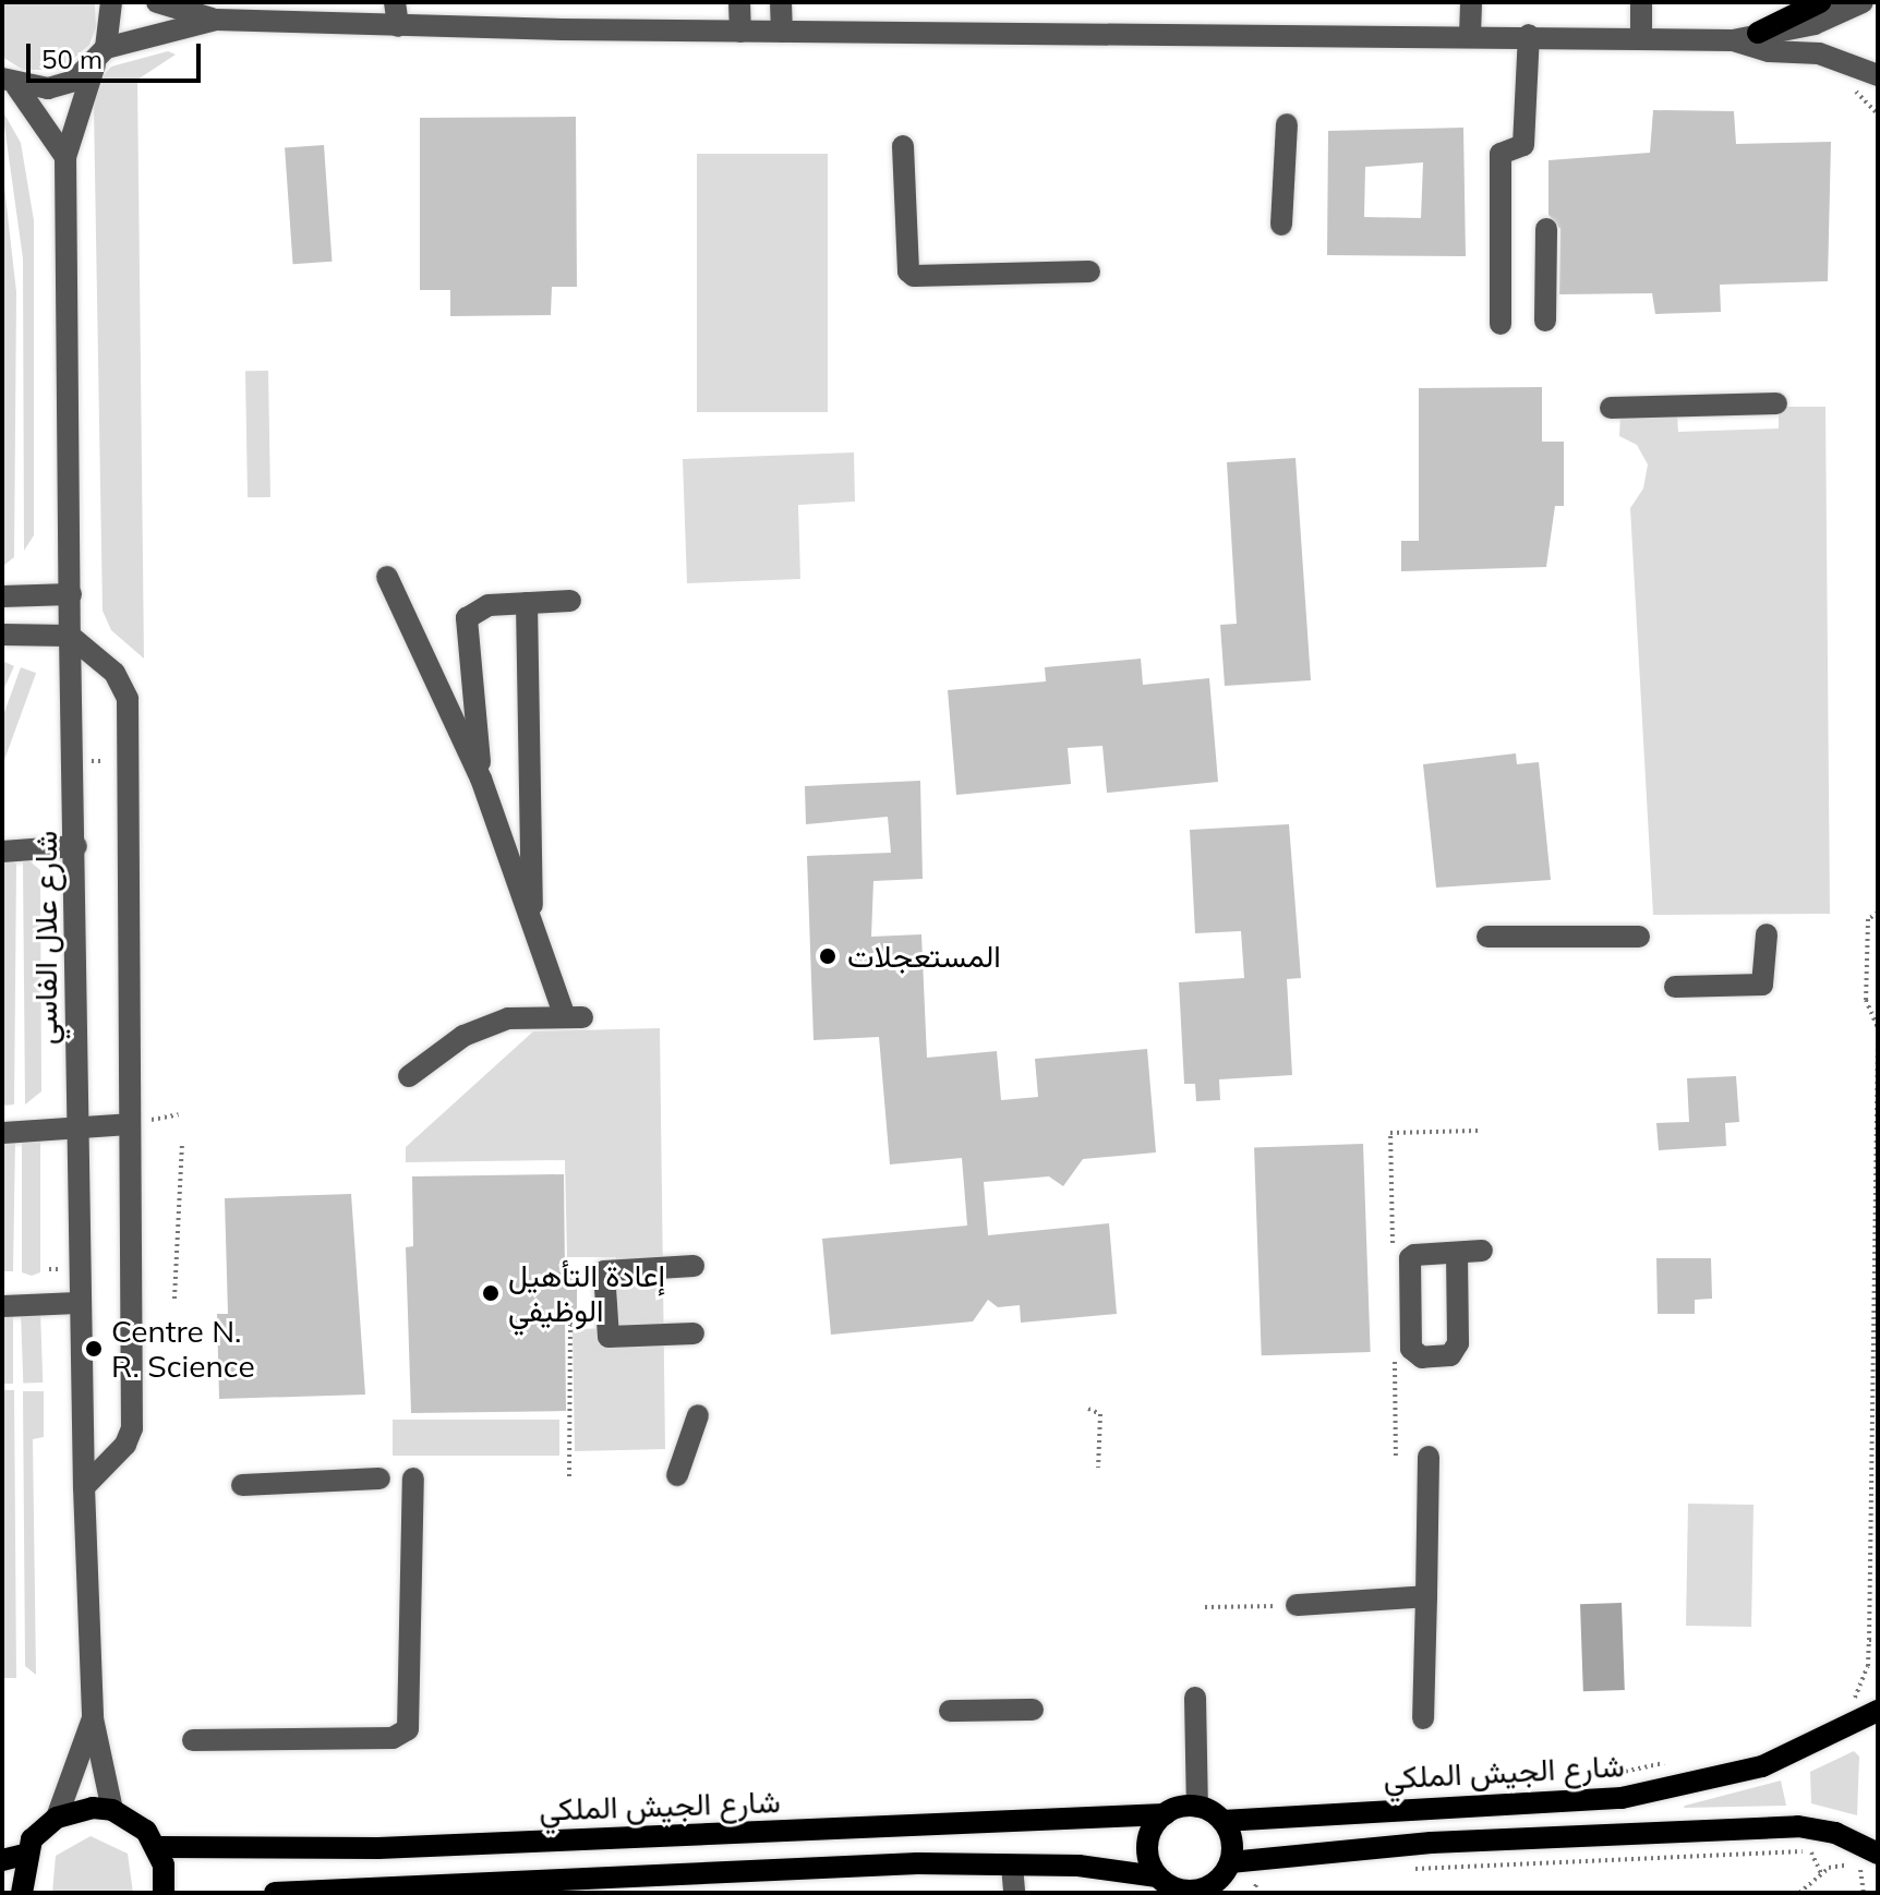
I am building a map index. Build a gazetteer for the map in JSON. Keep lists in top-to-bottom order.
{
  "streets": {
    "main road": ["شارع الجيش الملكي"],
    "street": ["شارع علال الفاسي"]
  },
  "places": ["المستعجلات", "إعادة التأهيل الوظيفي", "Centre N. R. Science"],
  "scale_bar": "50 m"
}
